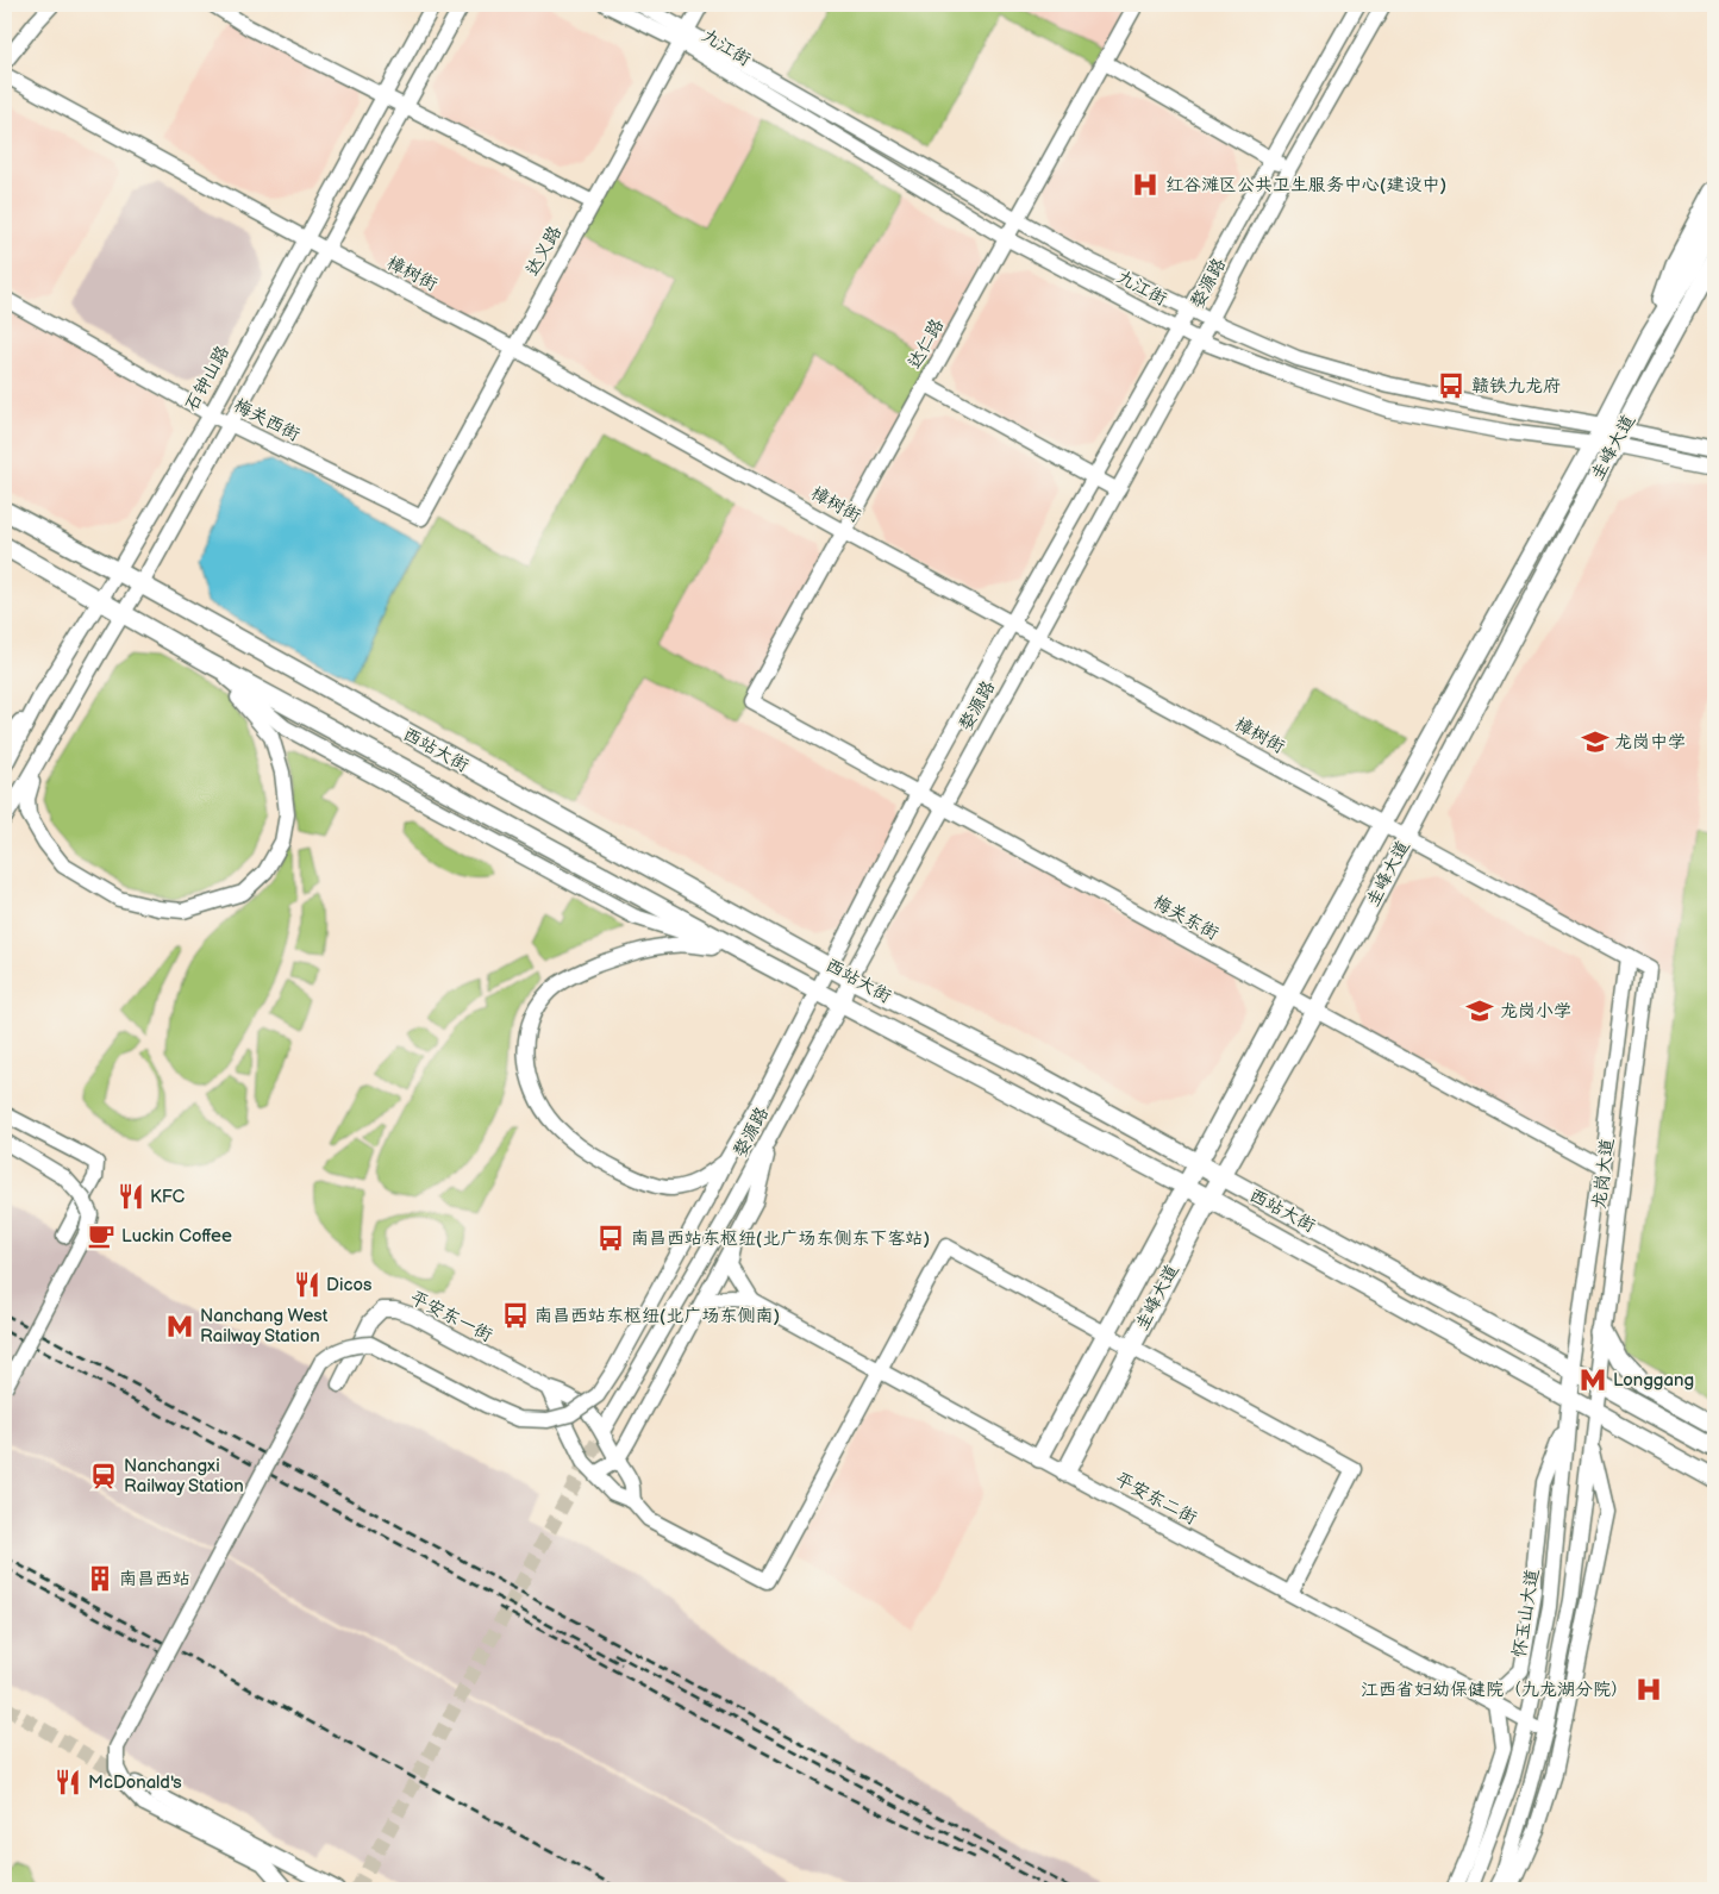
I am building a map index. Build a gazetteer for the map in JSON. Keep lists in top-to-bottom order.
{
  "streets": {
    "main road": ["圭峰大道", "西站大街"],
    "street": [
      "九江街",
      "达义路",
      "樟树街",
      "婺源路",
      "达仁路",
      "石钟山路",
      "梅关西街",
      "梅关东街",
      "龙岗大道",
      "平安东一街",
      "平安东二街",
      "怀玉山大道"
    ]
  },
  "crossings": [
    ["九江街", "达义路"],
    ["九江街", "婺源路"],
    ["九江街", "达仁路"],
    ["九江街", "圭峰大道"],
    ["达义路", "樟树街"],
    ["达义路", "梅关西街"],
    ["樟树街", "婺源路"],
    ["樟树街", "达仁路"],
    ["樟树街", "石钟山路"],
    ["樟树街", "圭峰大道"],
    ["樟树街", "龙岗大道"],
    ["婺源路", "西站大街"],
    ["婺源路", "梅关东街"],
    ["达仁路", "梅关东街"],
    ["石钟山路", "梅关西街"],
    ["石钟山路", "西站大街"],
    ["圭峰大道", "西站大街"],
    ["圭峰大道", "梅关东街"],
    ["圭峰大道", "平安东二街"],
    ["西站大街", "龙岗大道"],
    ["西站大街", "怀玉山大道"],
    ["梅关东街", "龙岗大道"],
    ["龙岗大道", "怀玉山大道"],
    ["平安东二街", "怀玉山大道"]
  ],
  "places": {
    "hospital": ["红谷滩区公共卫生服务中心(建设中)", "江西省妇幼保健院（九龙湖分院）"],
    "bus stop": ["赣铁九龙府", "南昌西站东枢纽(北广场东侧东下客站)", "南昌西站东枢纽(北广场东侧南)"],
    "school or university": ["龙岗中学", "龙岗小学"],
    "restaurant": ["KFC", "Dicos", "McDonald's"],
    "cafe": ["Luckin Coffee"],
    "metro station": ["Nanchang West Railway Station", "Longgang"],
    "station": ["Nanchangxi Railway Station"],
    "building": ["南昌西站"]
  }
}
